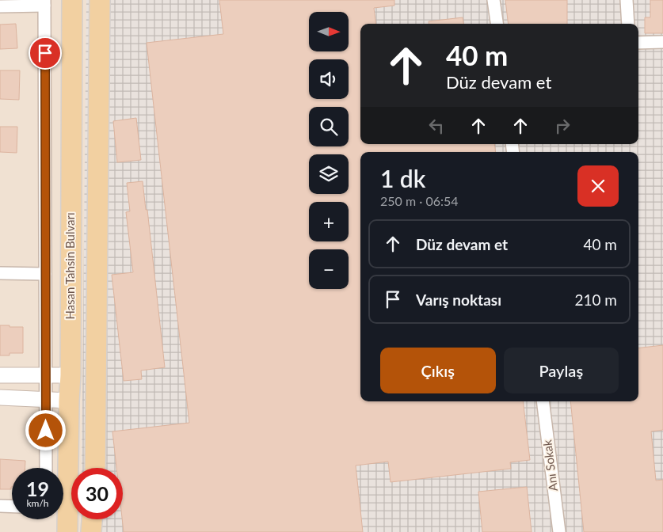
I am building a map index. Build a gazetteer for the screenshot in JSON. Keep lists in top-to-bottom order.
{
  "streets": {
    "main road": ["Hasan Tahsin Bulvarı"],
    "street": ["Anı Sokak"]
  },
  "north": "right",
  "page": {
    "map_buttons": ["+", "−"],
    "turn": ["40 m", "Düz devam et"],
    "heading": ["1 dk", "250 m · 06:54"],
    "list": [
      {
        "name": "Düz devam et",
        "value": "40 m"
      },
      {
        "name": "Varış noktası",
        "value": "210 m"
      }
    ],
    "buttons": ["Çıkış", "Paylaş"],
    "speed": "19 km/h",
    "limit": "30"
  }
}
